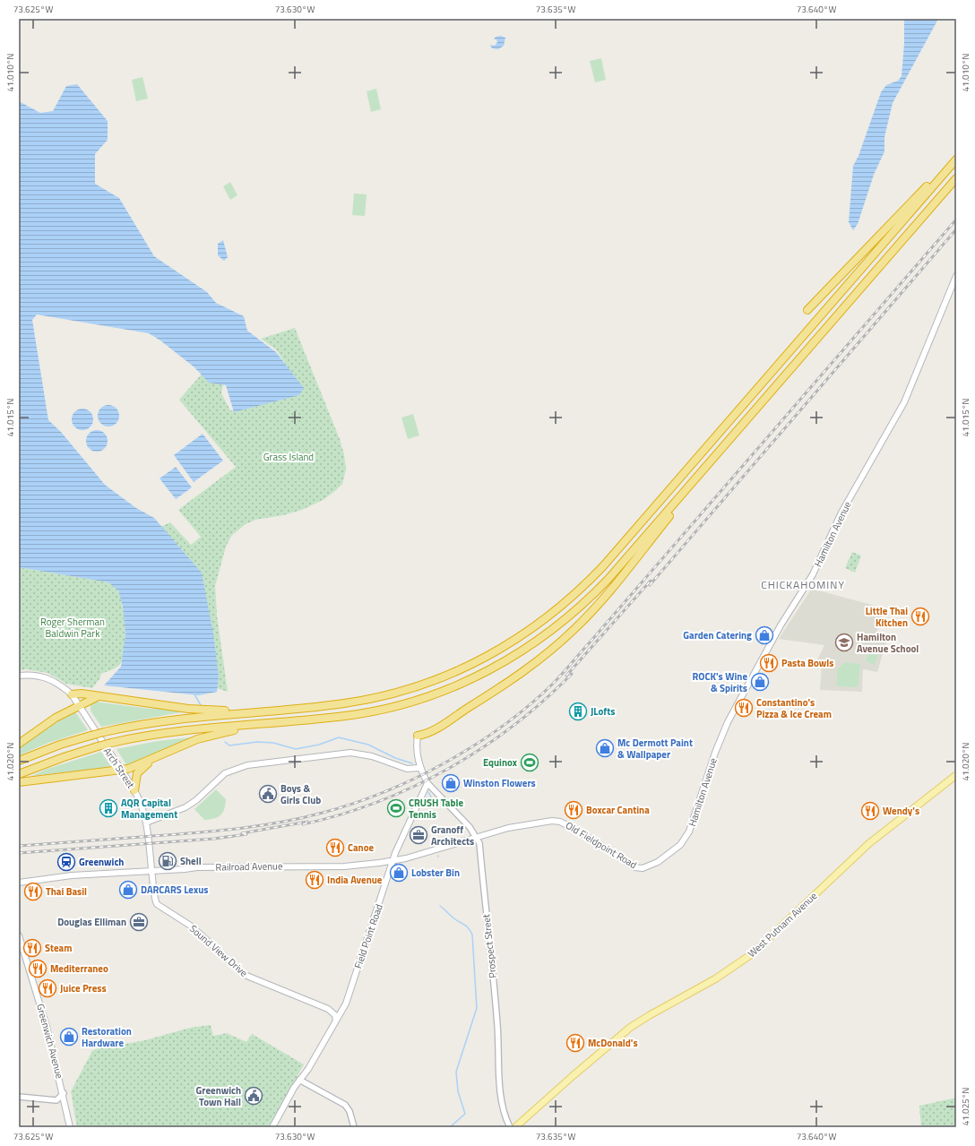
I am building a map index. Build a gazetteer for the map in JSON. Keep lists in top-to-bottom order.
{
  "streets": {
    "main road": [
      "Hamilton Avenue",
      "Arch Street",
      "Old Fieldpoint Road",
      "Railroad Avenue",
      "West Putnam Avenue",
      "Field Point Road",
      "Sound View Drive",
      "Greenwich Avenue"
    ],
    "street": ["Prospect Street"]
  },
  "crossings": [
    ["Hamilton Avenue", "Old Fieldpoint Road"],
    ["Arch Street", "Railroad Avenue"],
    ["Arch Street", "Sound View Drive"],
    ["Old Fieldpoint Road", "Railroad Avenue"],
    ["Old Fieldpoint Road", "Prospect Street"],
    ["Railroad Avenue", "Field Point Road"],
    ["Railroad Avenue", "Prospect Street"],
    ["Field Point Road", "Prospect Street"],
    ["Field Point Road", "Sound View Drive"]
  ],
  "districts": ["CHICKAHOMINY"],
  "parks": ["Grass Island", "Roger Sherman Baldwin Park"],
  "places": {
    "restaurant": [
      "Little Thai Kitchen",
      "Pasta Bowls",
      "Constantino's Pizza & Ice Cream",
      "Boxcar Cantina",
      "Wendy's",
      "Canoe",
      "India Avenue",
      "Thai Basil",
      "Steam",
      "Mediterraneo",
      "Juice Press",
      "McDonald's"
    ],
    "shop": [
      "Garden Catering",
      "ROCK's Wine & Spirits",
      "Mc Dermott Paint & Wallpaper",
      "Winston Flowers",
      "Lobster Bin",
      "DARCARS Lexus",
      "Restoration Hardware"
    ],
    "school or university": ["Hamilton Avenue School"],
    "building": ["JLofts", "AQR Capital Management"],
    "sports": ["Equinox", "CRUSH Table Tennis"],
    "public building": ["Boys & Girls Club", "Greenwich Town Hall"],
    "office": ["Granoff Architects", "Douglas Elliman"],
    "fuel station": ["Shell"],
    "station": ["Greenwich"]
  },
  "coordinates": [
    "73.625°W",
    "73.630°W",
    "73.635°W",
    "73.640°W",
    "41.010°N",
    "41.015°N",
    "41.020°N",
    "41.025°N"
  ]
}
